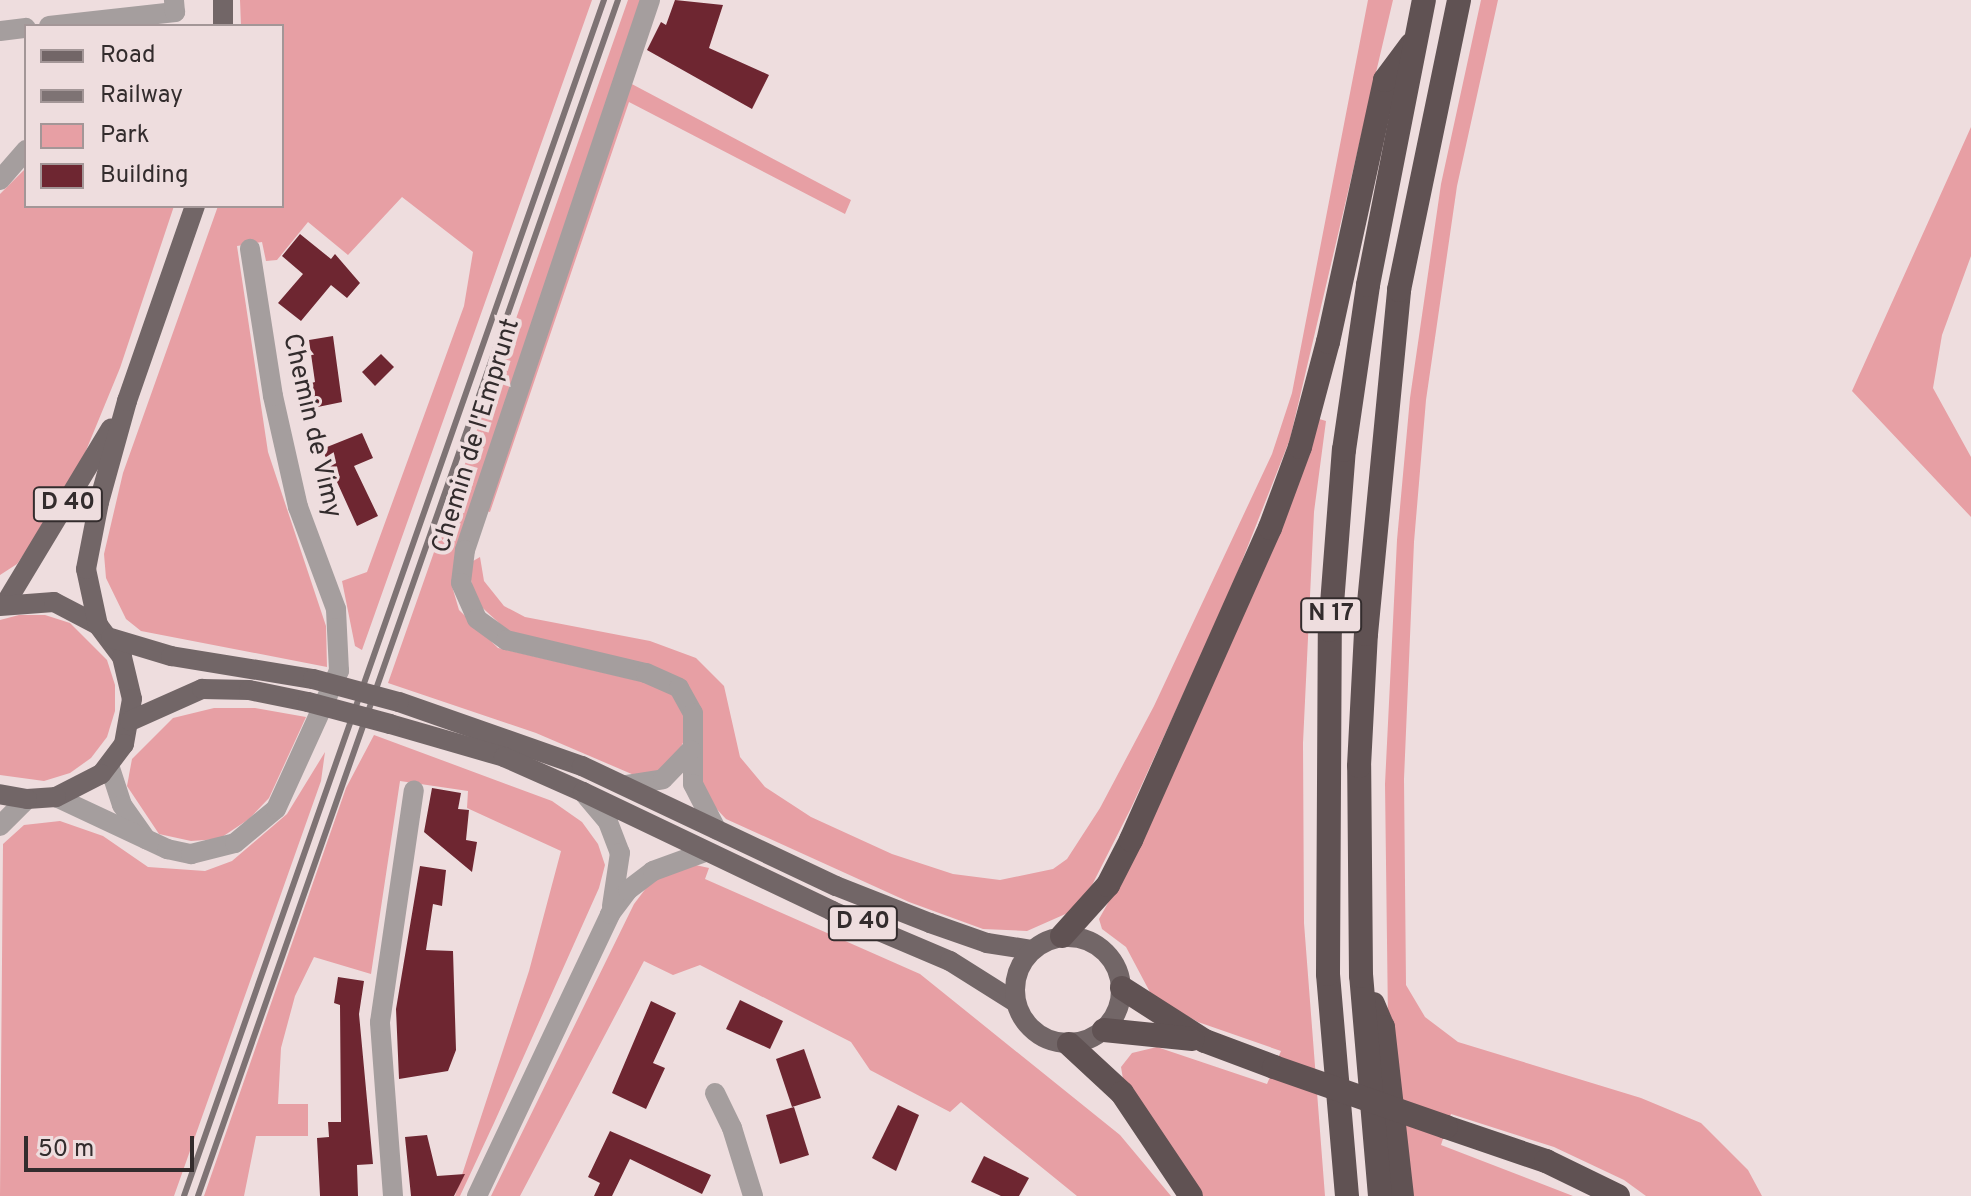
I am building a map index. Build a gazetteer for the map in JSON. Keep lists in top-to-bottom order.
{
  "streets": {
    "highway": ["N 17"],
    "main road": ["D 40"],
    "street": ["Chemin de Vimy", "Chemin de l'Emprunt"]
  },
  "crossings": [
    ["Chemin de l'Emprunt", "D 40"]
  ],
  "legend": [
    "Road",
    "Railway",
    "Park",
    "Building"
  ],
  "scale_bar": "50 m"
}
